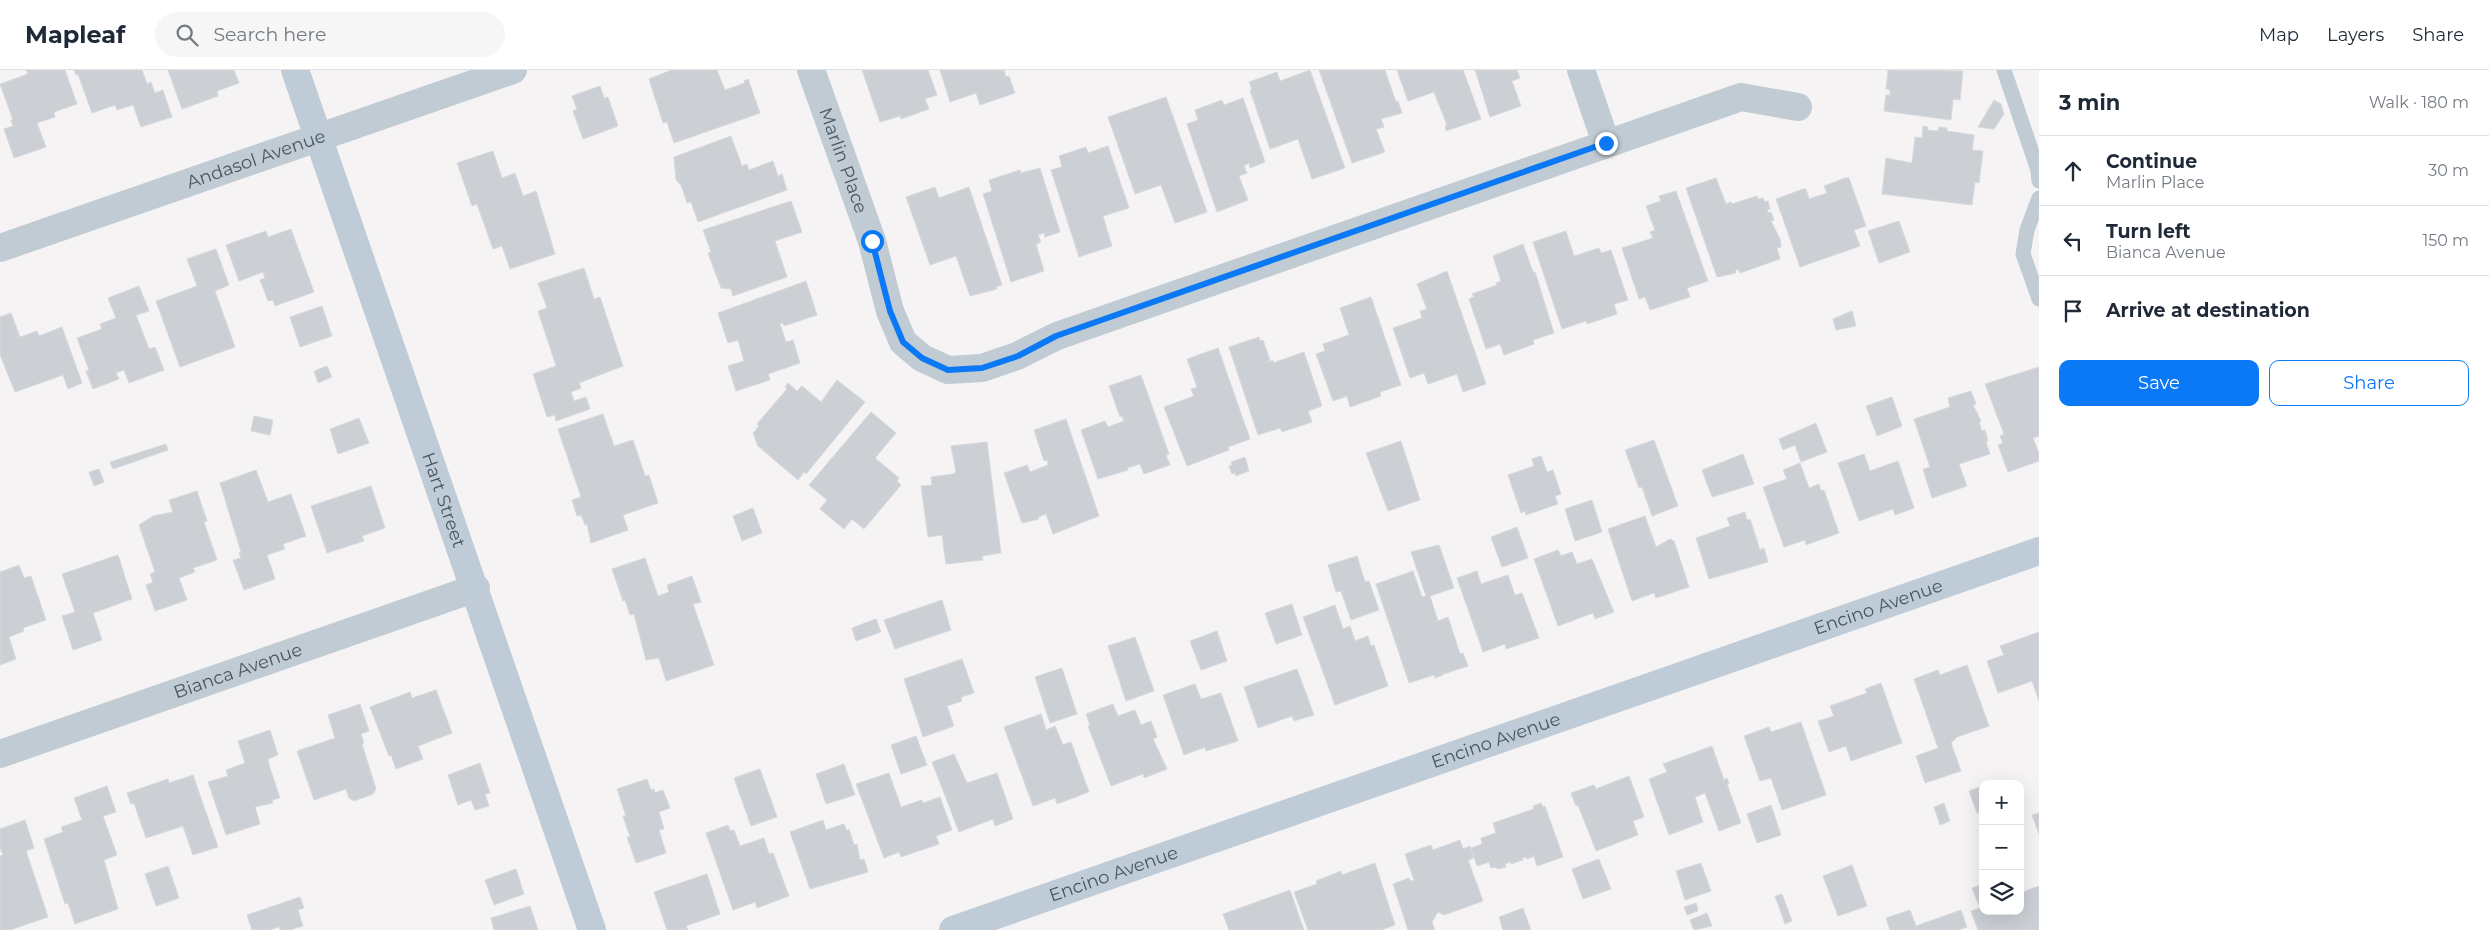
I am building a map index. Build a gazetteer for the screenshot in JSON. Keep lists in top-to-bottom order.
{
  "streets": {
    "street": [
      "Andasol Avenue",
      "Marlin Place",
      "Hart Street",
      "Encino Avenue",
      "Bianca Avenue"
    ]
  },
  "crossings": [
    ["Andasol Avenue", "Hart Street"],
    ["Hart Street", "Bianca Avenue"]
  ],
  "page": {
    "header": "Mapleaf",
    "search": "Search here",
    "nav": ["Map", "Layers", "Share"],
    "heading": ["3 min", "Walk · 180 m"],
    "list": [
      ["Continue", "Marlin Place", "30 m"],
      ["Turn left", "Bianca Avenue", "150 m"],
      "Arrive at destination"
    ],
    "buttons": ["Save", "Share"],
    "map_buttons": ["+", "−"]
  }
}
